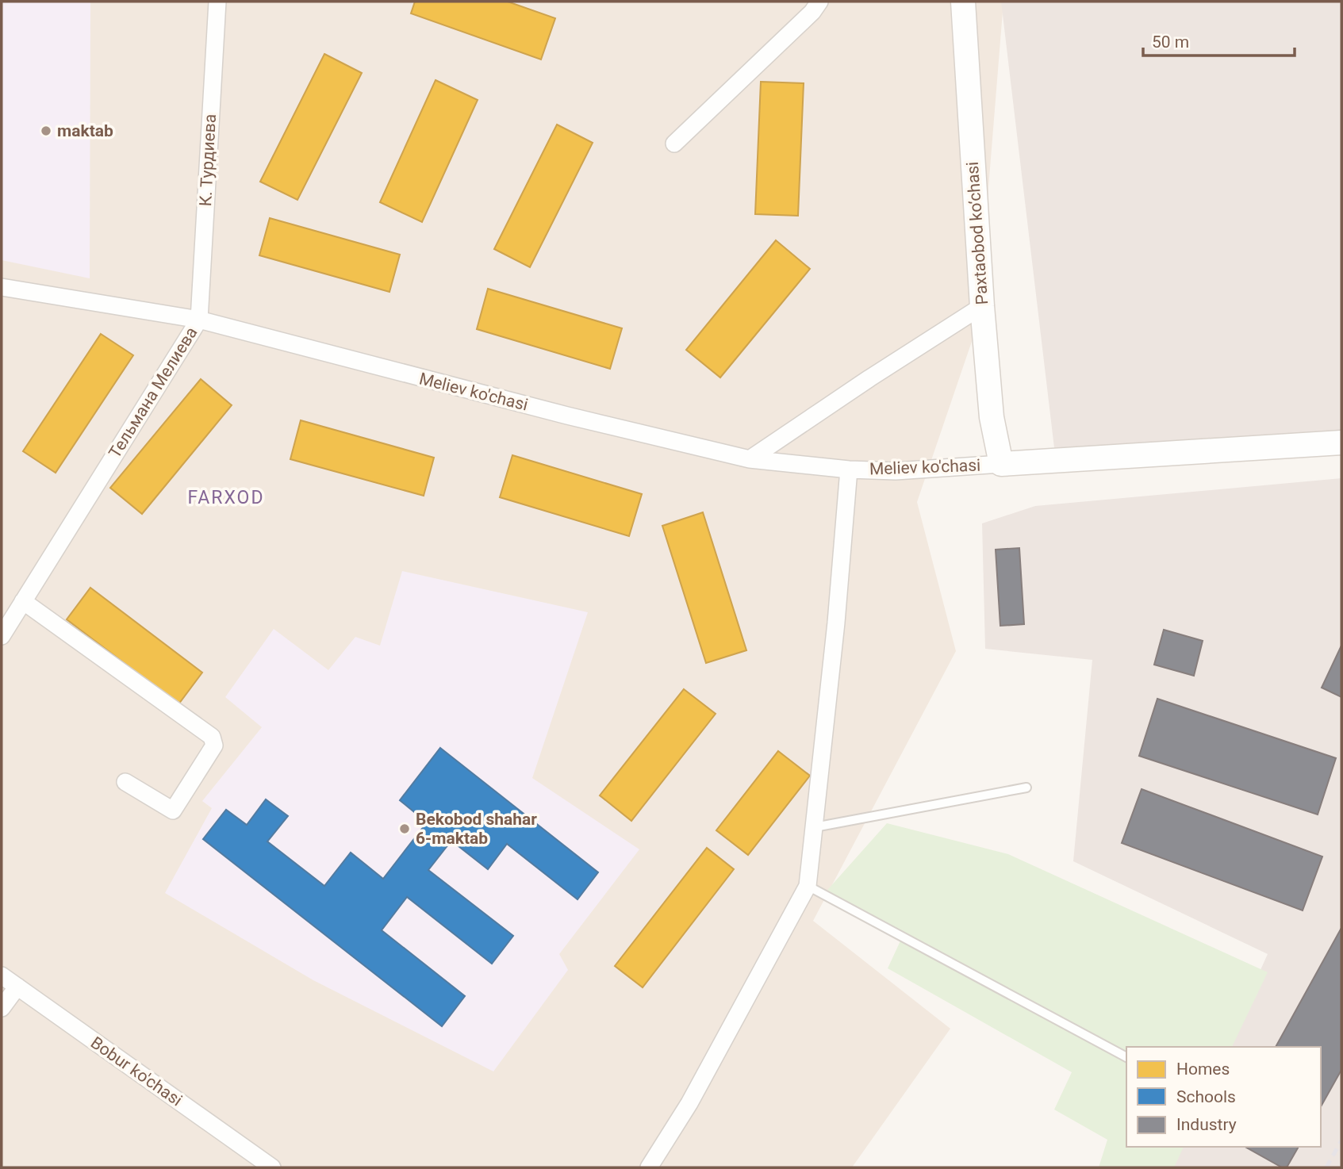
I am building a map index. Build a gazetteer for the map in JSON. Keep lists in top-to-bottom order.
{
  "streets": {
    "street": [
      "К. Турдиева",
      "Paxtaobod ko‘chasi",
      "Meliev ko'chasi",
      "Тельмана Мелиева",
      "Bobur ko'chasi"
    ]
  },
  "crossings": [
    ["К. Турдиева", "Meliev ko'chasi"],
    ["К. Турдиева", "Тельмана Мелиева"],
    ["Paxtaobod ko‘chasi", "Meliev ko'chasi"],
    ["Meliev ko'chasi", "Тельмана Мелиева"]
  ],
  "districts": ["FARXOD"],
  "places": ["maktab", "Bekobod shahar 6-maktab"],
  "legend": ["Homes", "Schools", "Industry"],
  "scale_bar": "50 m"
}
